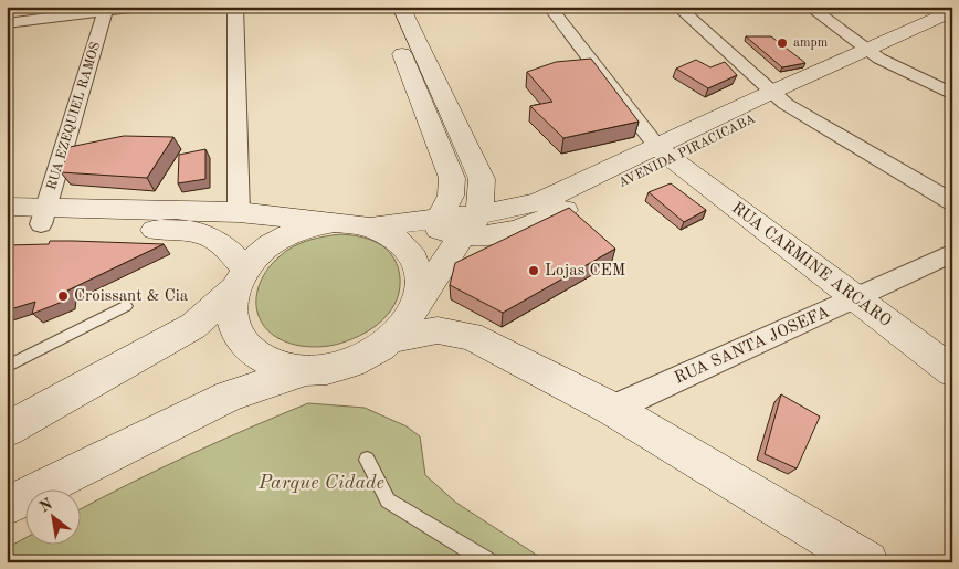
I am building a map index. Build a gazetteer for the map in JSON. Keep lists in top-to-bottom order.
{
  "streets": {
    "main road": ["AVENIDA PIRACICABA", "RUA CARMINE ARCARO"],
    "street": ["RUA EZEQUIEL RAMOS", "RUA SANTA JOSEFA"]
  },
  "crossings": [
    ["AVENIDA PIRACICABA", "RUA CARMINE ARCARO"],
    ["RUA CARMINE ARCARO", "RUA SANTA JOSEFA"]
  ],
  "parks": ["Parque Cidade"],
  "places": ["ampm", "Lojas CEM", "Croissant & Cia"],
  "north": "top left"
}
